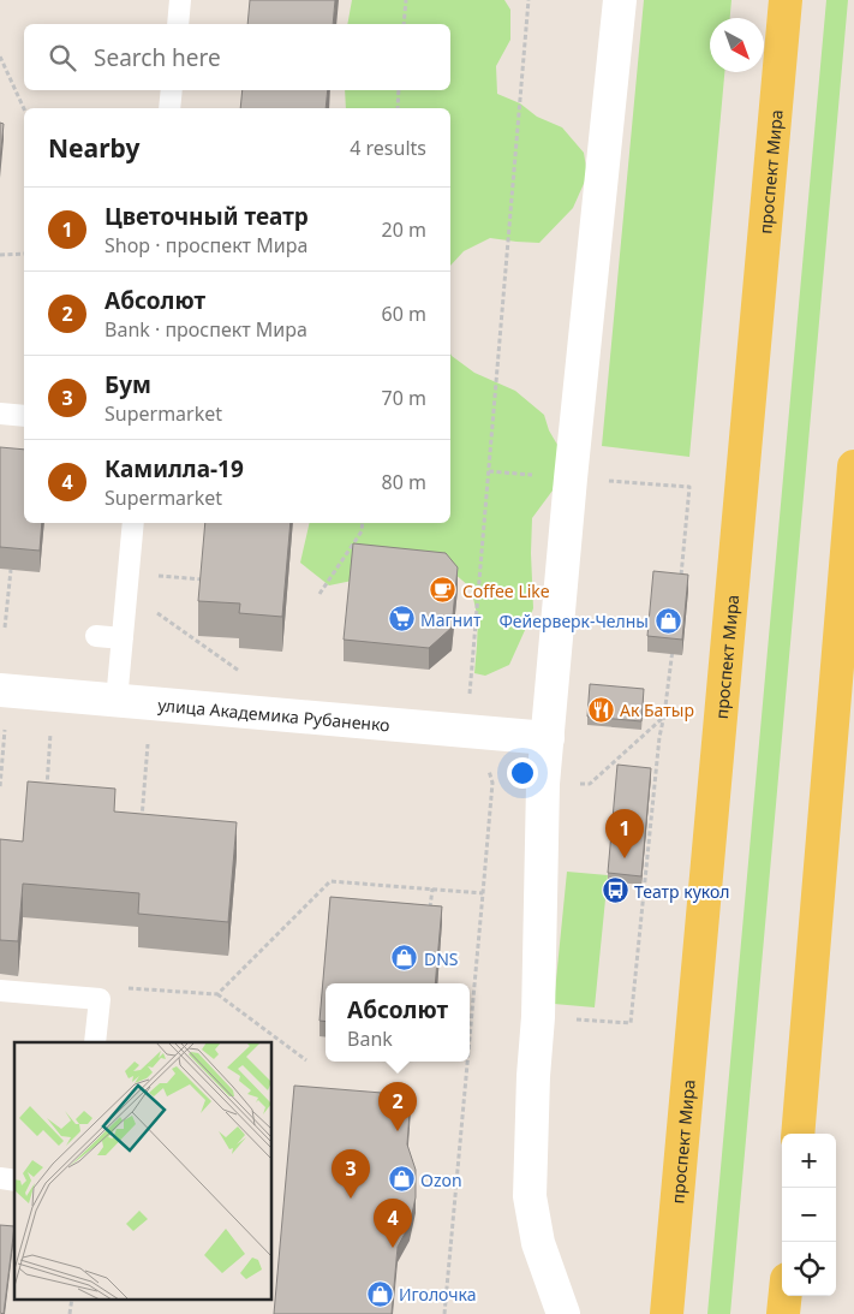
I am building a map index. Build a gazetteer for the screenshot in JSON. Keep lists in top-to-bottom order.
{
  "streets": {
    "main road": ["проспект Мира"],
    "street": ["улица Академика Рубаненко"]
  },
  "places": {
    "cafe": ["Coffee Like"],
    "supermarket": ["Магнит"],
    "shop": [
      "Фейерверк-Челны",
      "DNS",
      "Ozon",
      "Иголочка"
    ],
    "restaurant": ["Ак Батыр"],
    "bus stop": ["Театр кукол"]
  },
  "north": "bottom right",
  "page": {
    "search": "Search here",
    "heading": ["Nearby", "4 results"],
    "list": [
      {
        "mark": "1",
        "name": "Цветочный театр",
        "note": "Shop · проспект Мира",
        "value": "20 m"
      },
      {
        "mark": "2",
        "name": "Абсолют",
        "note": "Bank · проспект Мира",
        "value": "60 m"
      },
      {
        "mark": "3",
        "name": "Бум",
        "note": "Supermarket",
        "value": "70 m"
      },
      {
        "mark": "4",
        "name": "Камилла-19",
        "note": "Supermarket",
        "value": "80 m"
      }
    ],
    "pins": [
      "1",
      "2",
      "3",
      "4"
    ],
    "popup": ["Абсолют", "Bank"],
    "map_buttons": ["+", "−"]
  }
}
